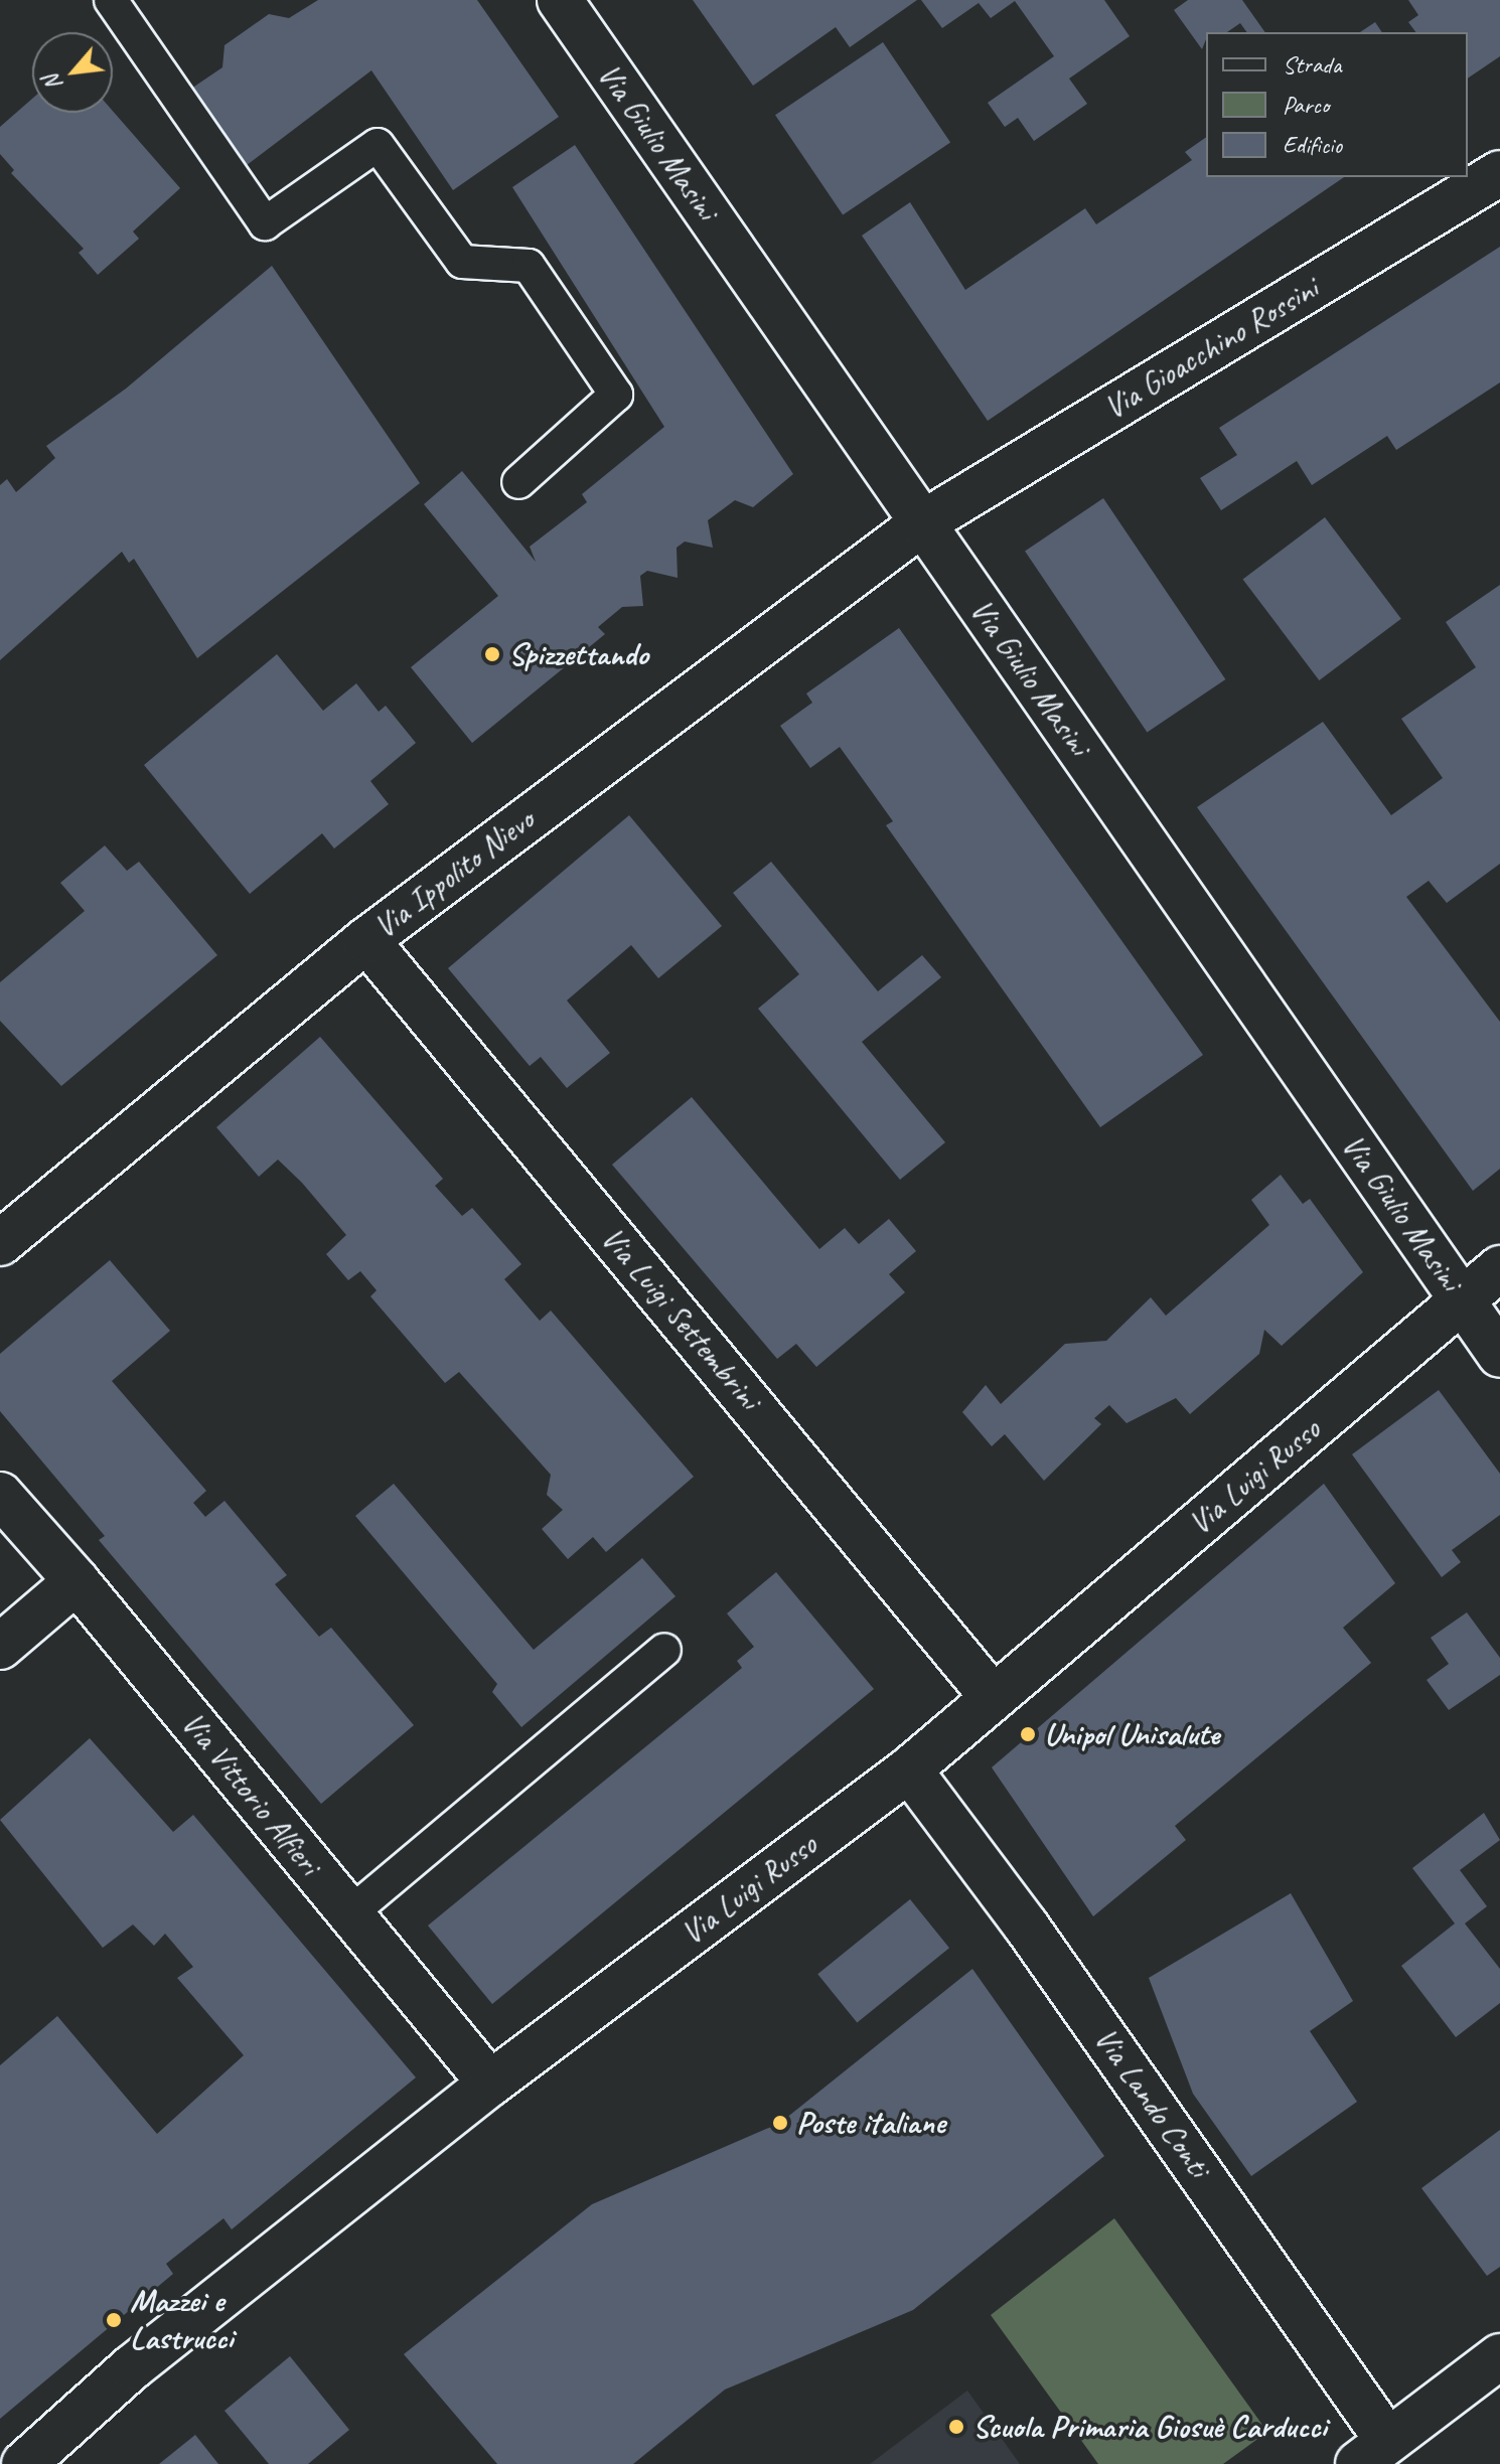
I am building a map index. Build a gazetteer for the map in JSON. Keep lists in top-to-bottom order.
{
  "streets": {
    "street": [
      "Via Giulio Masini",
      "Via Gioacchino Rossini",
      "Via Ippolito Nievo",
      "Via Luigi Settembrini",
      "Via Luigi Russo",
      "Via Vittorio Alfieri",
      "Via Lando Conti"
    ]
  },
  "crossings": [
    ["Via Giulio Masini", "Via Gioacchino Rossini"],
    ["Via Giulio Masini", "Via Ippolito Nievo"],
    ["Via Giulio Masini", "Via Luigi Russo"],
    ["Via Gioacchino Rossini", "Via Ippolito Nievo"],
    ["Via Ippolito Nievo", "Via Luigi Settembrini"],
    ["Via Luigi Settembrini", "Via Luigi Russo"],
    ["Via Luigi Russo", "Via Vittorio Alfieri"],
    ["Via Luigi Russo", "Via Lando Conti"]
  ],
  "places": [
    "Spizzettando",
    "Unipol Unisalute",
    "Poste italiane",
    "Mazzei e Lastrucci",
    "Scuola Primaria Giosuè Carducci"
  ],
  "legend": ["Strada", "Parco", "Edificio"],
  "north": "bottom left"
}
